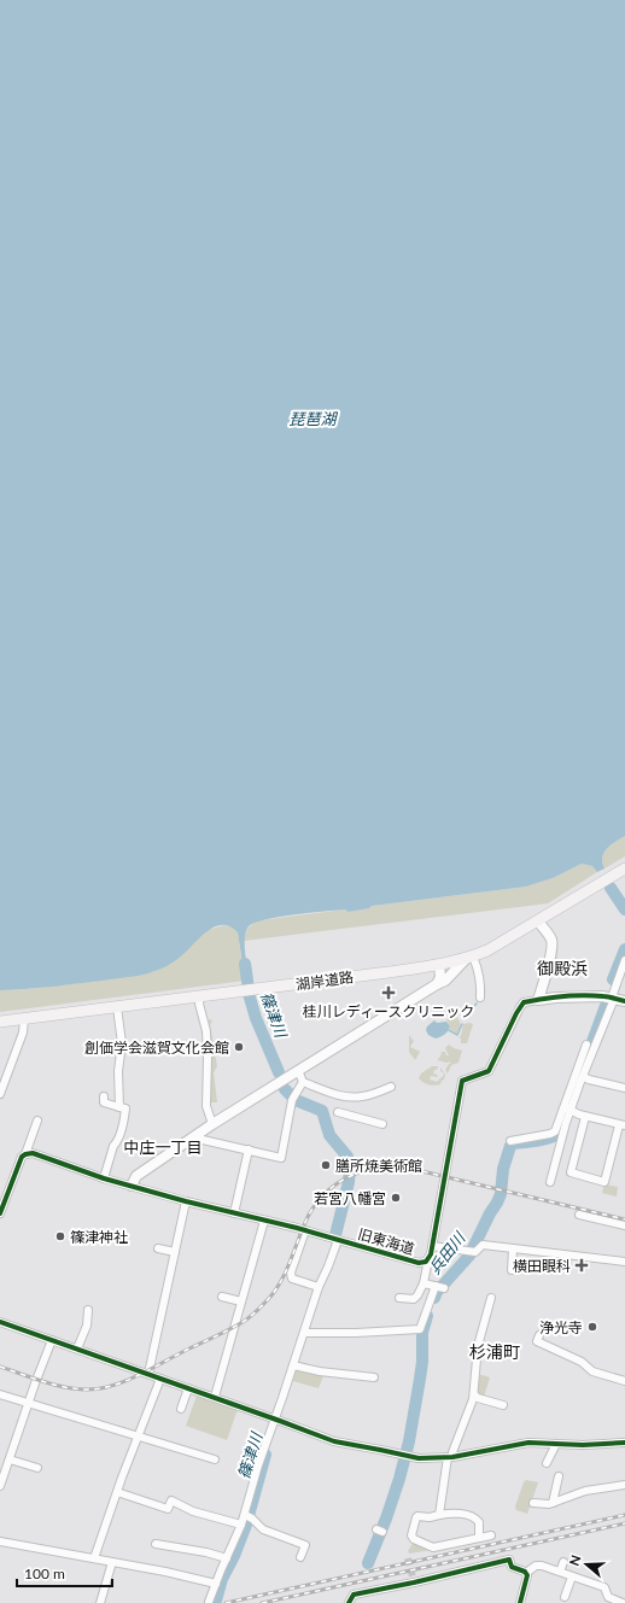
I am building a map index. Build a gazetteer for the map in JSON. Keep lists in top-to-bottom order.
{
  "streets": {
    "main road": ["湖岸道路"],
    "street": ["旧東海道"]
  },
  "districts": ["御殿浜", "中庄一丁目", "杉浦町"],
  "water": ["琵琶湖", "篠津川", "兵田川"],
  "places": {
    "health": ["桂川レディースクリニック", "横田眼科"],
    "other": [
      "創価学会滋賀文化会館",
      "膳所焼美術館",
      "若宮八幡宮",
      "篠津神社",
      "浄光寺"
    ]
  },
  "scale_bar": "100 m",
  "north": "left"
}
